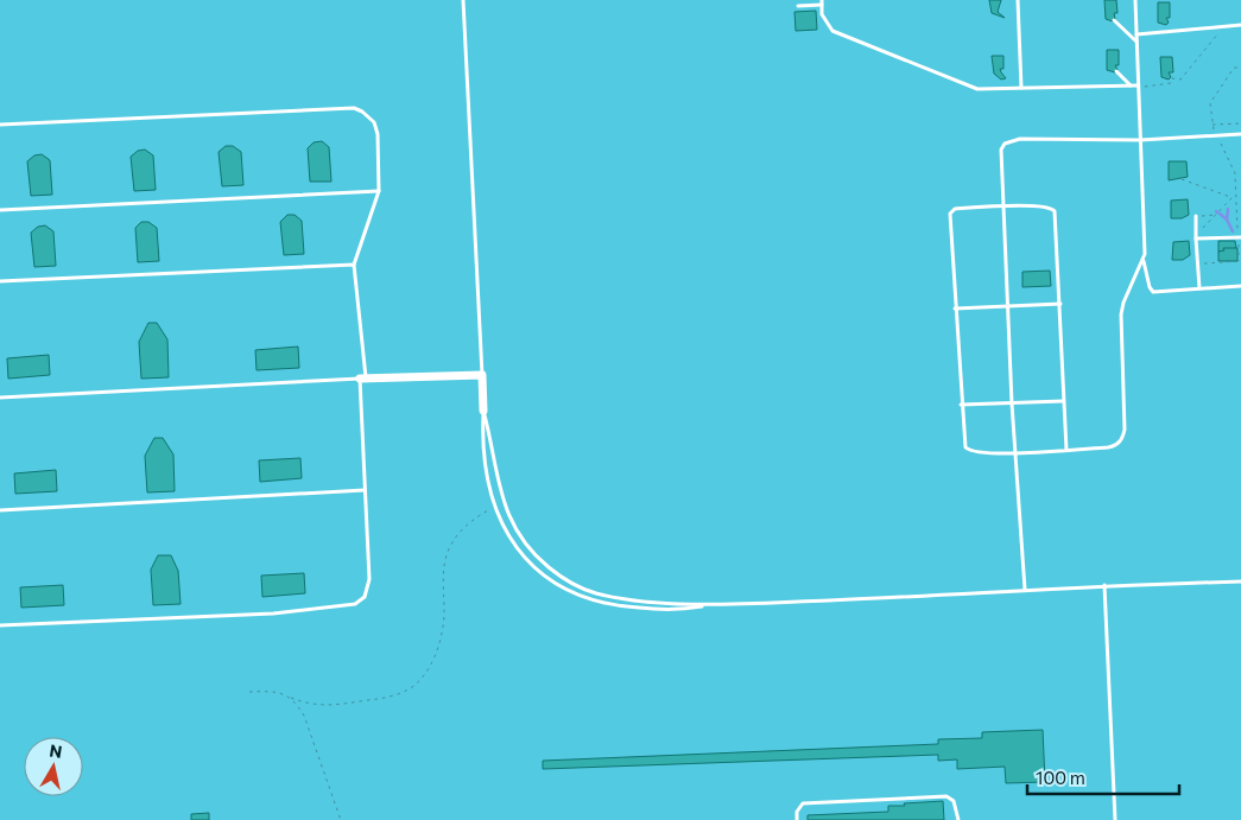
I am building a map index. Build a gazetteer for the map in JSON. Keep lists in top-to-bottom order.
{
  "scale_bar": "100 m",
  "north": "top"
}
